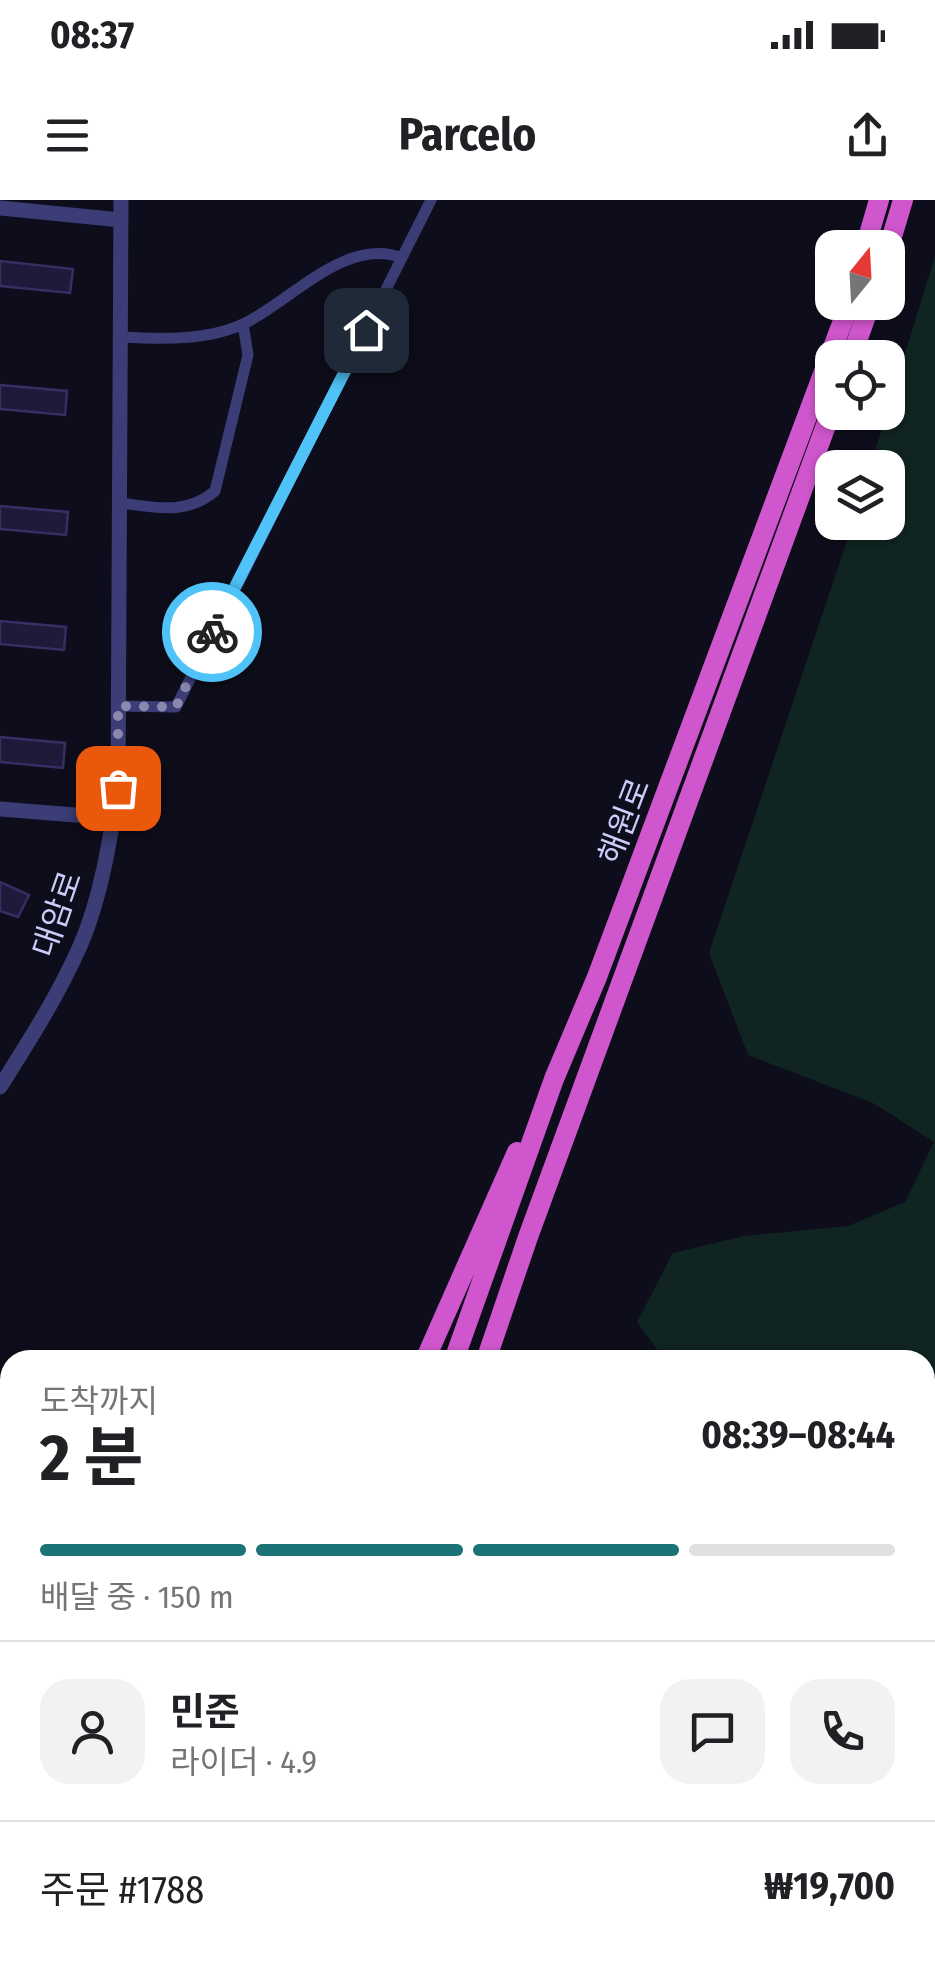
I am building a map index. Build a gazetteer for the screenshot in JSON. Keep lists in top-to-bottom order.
{
  "streets": {
    "highway": ["해원로"],
    "street": ["대암로"]
  },
  "north": "top",
  "page": {
    "status": "08:37",
    "header": "Parcelo",
    "heading": ["2 분", "도착까지", "08:39–08:44"],
    "panel": [
      "민준",
      "라이더 · 4.9",
      "주문 #1788",
      "₩19,700"
    ],
    "bar": "배달 중 · 150 m"
  }
}
